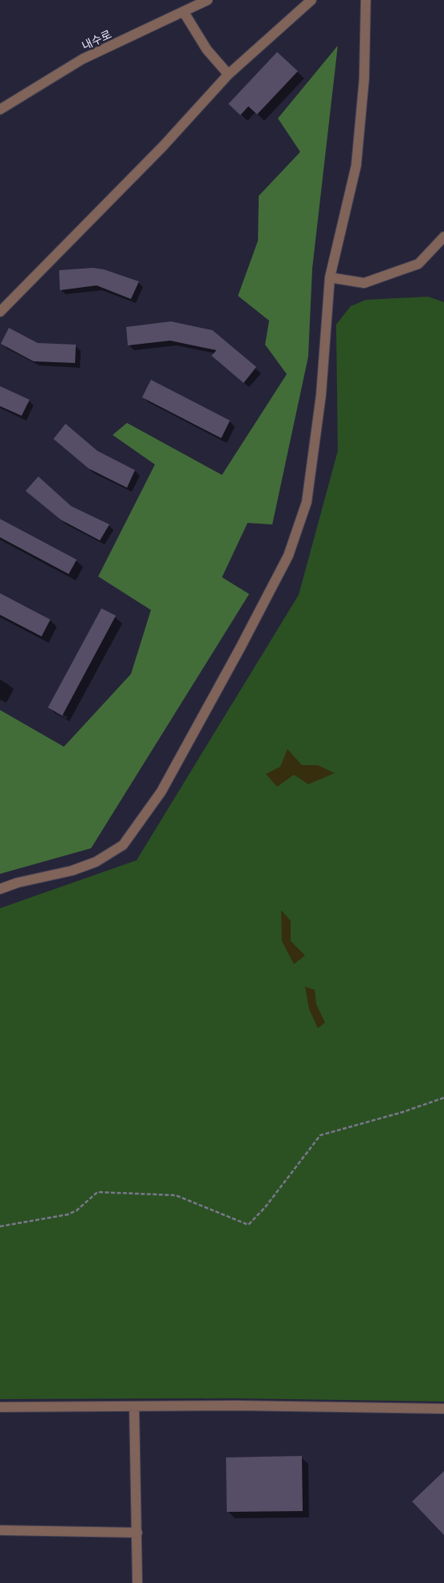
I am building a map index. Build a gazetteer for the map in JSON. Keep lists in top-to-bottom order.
{
  "streets": {
    "street": ["내수로"]
  }
}
